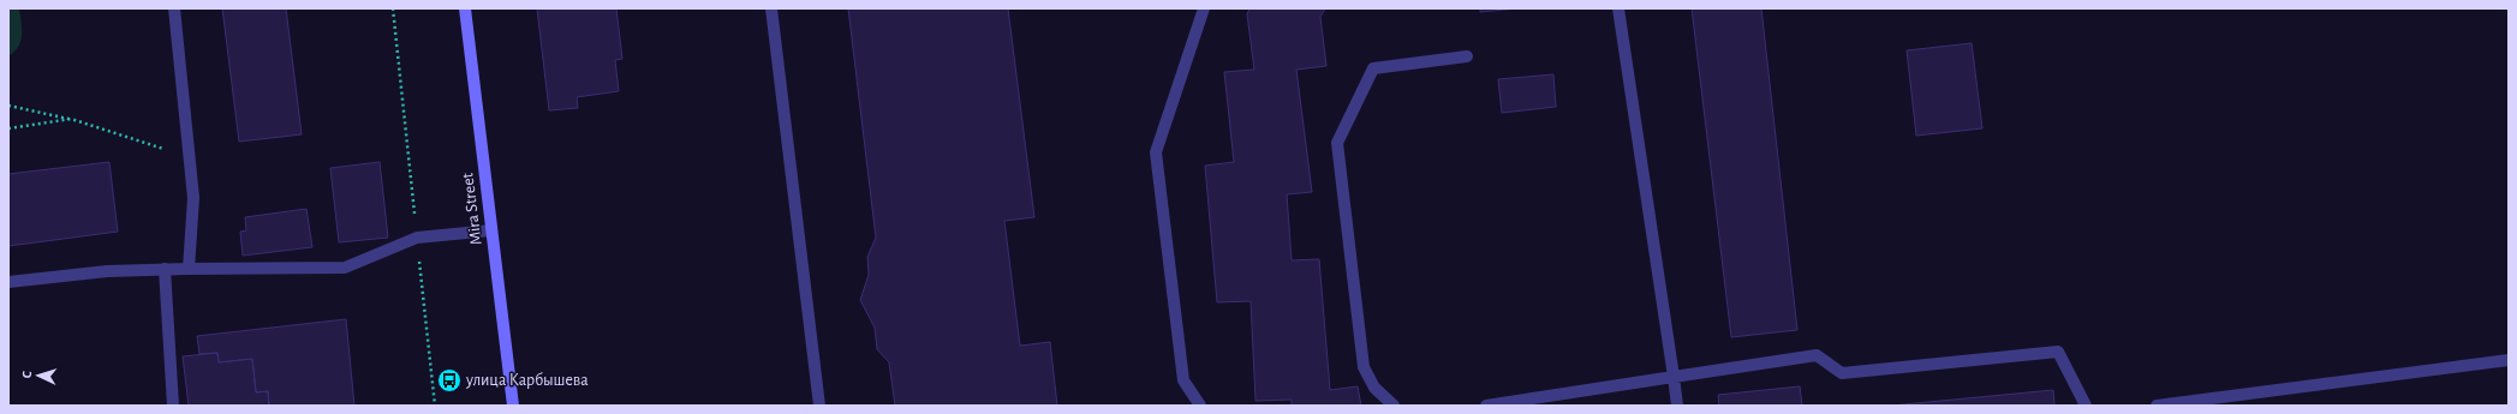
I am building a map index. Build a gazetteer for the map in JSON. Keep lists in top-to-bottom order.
{
  "streets": {
    "main road": ["Mira Street"]
  },
  "places": {
    "bus stop": ["улица Карбышева"]
  },
  "north": "left"
}
